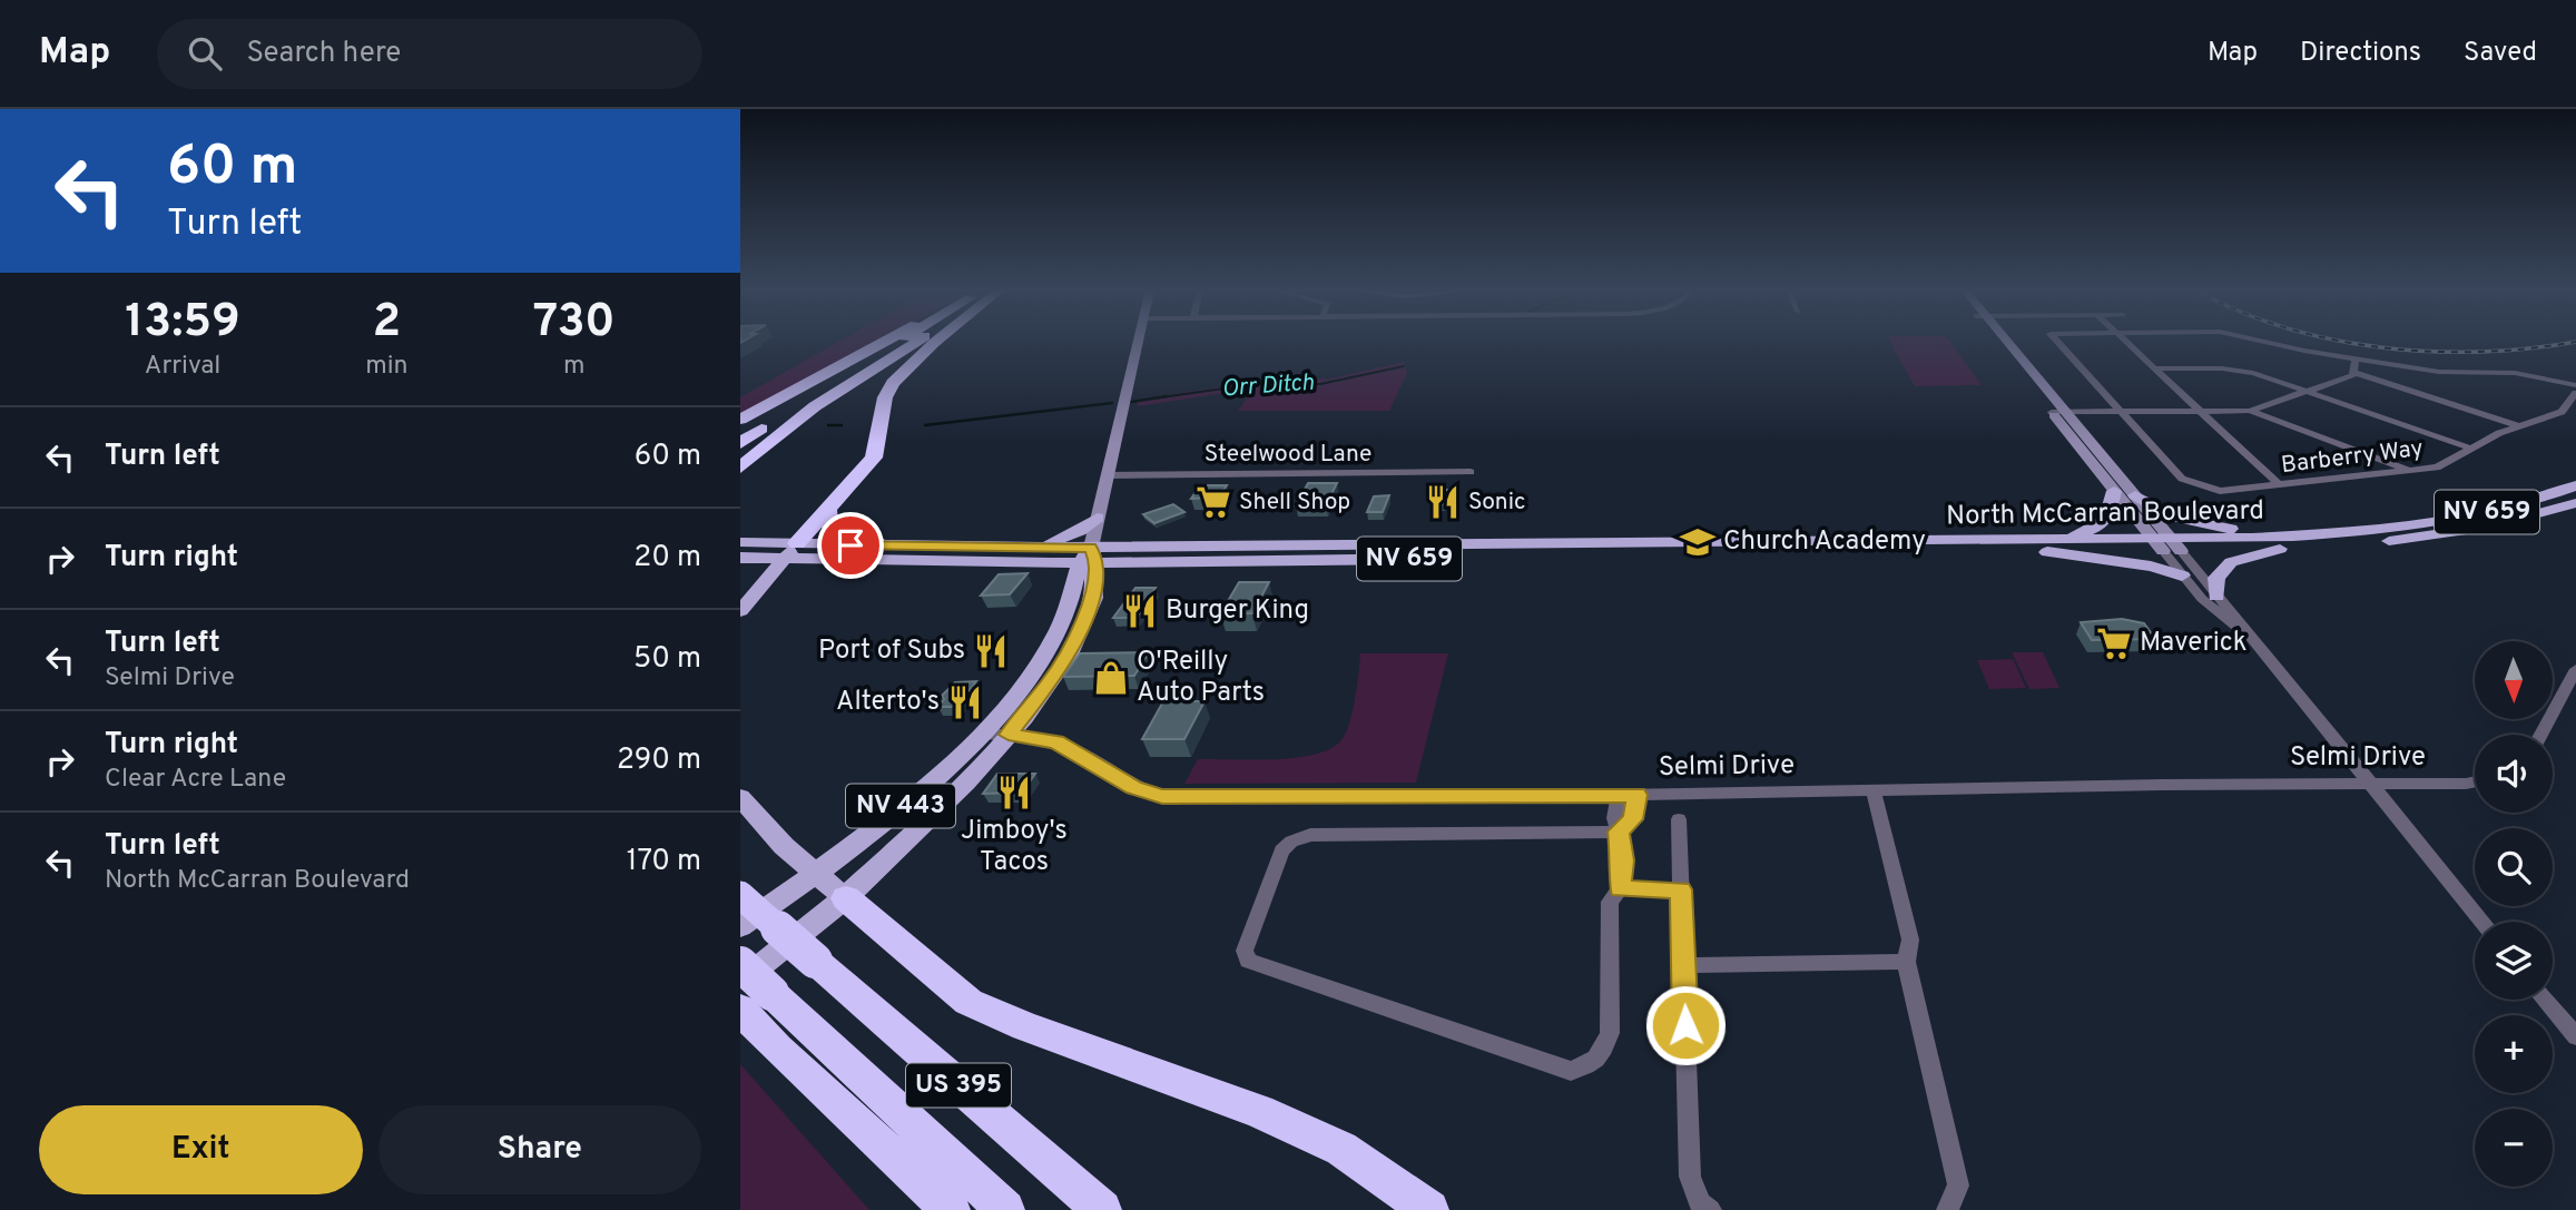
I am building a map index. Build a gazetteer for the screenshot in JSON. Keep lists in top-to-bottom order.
{
  "streets": {
    "highway": ["US 395"],
    "main road": ["NV 659", "North McCarran Boulevard", "NV 443"],
    "street": ["Steelwood Lane", "Barberry Way", "Selmi Drive"]
  },
  "crossings": [
    ["North McCarran Boulevard", "NV 443"],
    ["Selmi Drive", "NV 443"],
    ["NV 443", "US 395"]
  ],
  "water": ["Orr Ditch"],
  "places": {
    "supermarket": ["Shell Shop", "Maverick"],
    "restaurant": [
      "Sonic",
      "Burger King",
      "Port of Subs",
      "Alterto's",
      "Jimboy's Tacos"
    ],
    "school or university": ["Church Academy"],
    "shop": ["O'Reilly Auto Parts"]
  },
  "north": "bottom",
  "page": {
    "header": "Map",
    "search": "Search here",
    "nav": ["Map", "Directions", "Saved"],
    "turn": ["60 m", "Turn left"],
    "eta": [
      "13:59",
      "Arrival",
      "2",
      "min",
      "730",
      "m"
    ],
    "list": [
      {
        "name": "Turn left",
        "value": "60 m"
      },
      {
        "name": "Turn right",
        "value": "20 m"
      },
      {
        "name": "Turn left",
        "note": "Selmi Drive",
        "value": "50 m"
      },
      {
        "name": "Turn right",
        "note": "Clear Acre Lane",
        "value": "290 m"
      },
      {
        "name": "Turn left",
        "note": "North McCarran Boulevard",
        "value": "170 m"
      }
    ],
    "map_buttons": ["+", "−"],
    "buttons": ["Exit", "Share"]
  }
}
